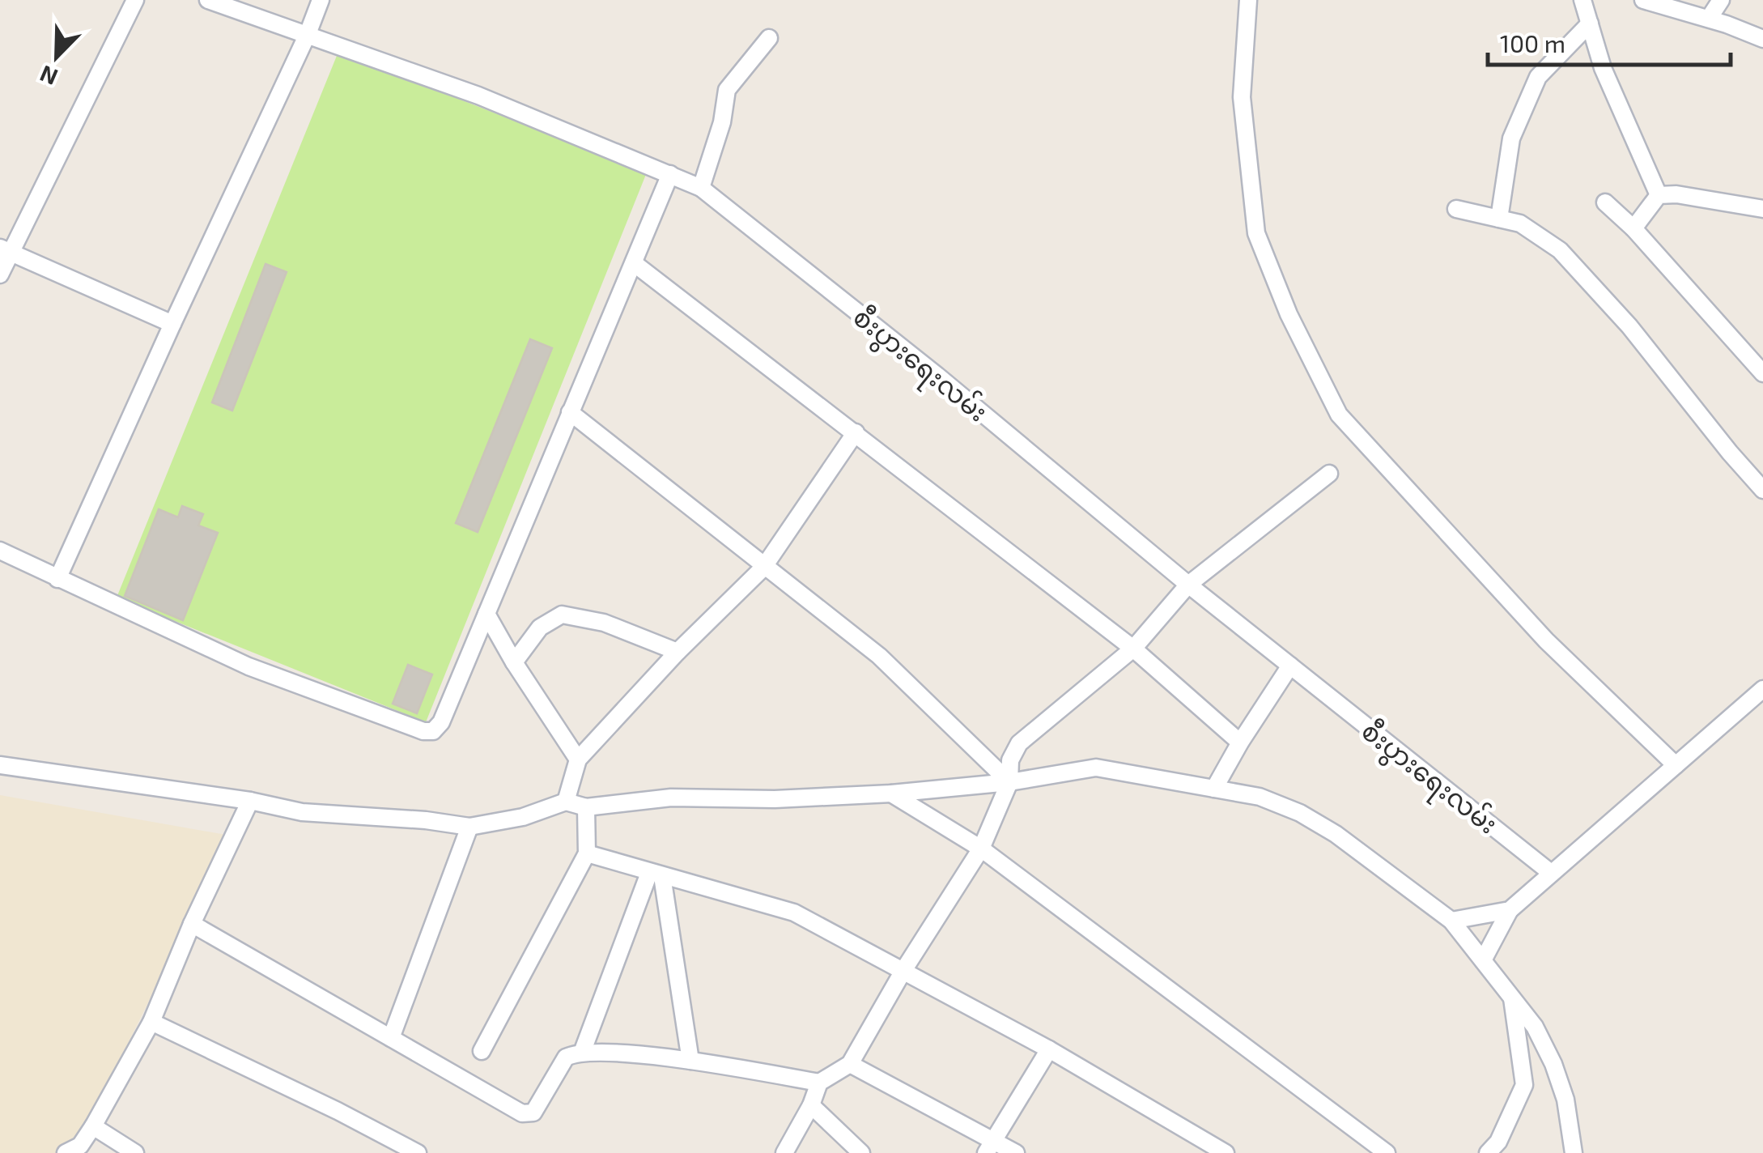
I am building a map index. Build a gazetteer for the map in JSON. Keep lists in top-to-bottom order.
{
  "streets": {
    "street": ["စီးပွားရေးလမ်း"]
  },
  "scale_bar": "100 m",
  "north": "bottom left"
}
